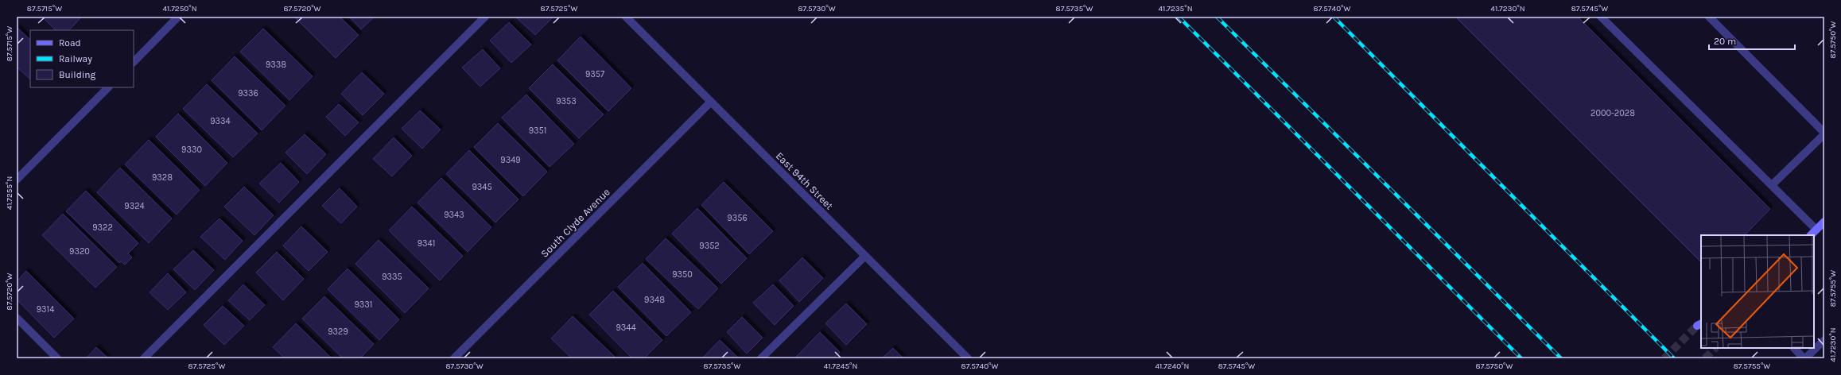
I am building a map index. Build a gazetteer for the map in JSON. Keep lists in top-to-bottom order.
{
  "streets": {
    "street": ["East 94th Street", "South Clyde Avenue"]
  },
  "crossings": [
    ["East 94th Street", "South Clyde Avenue"]
  ],
  "house_numbers": [
    "9338",
    "9357",
    "9336",
    "9353",
    "2000-2028",
    "9334",
    "9351",
    "9330",
    "9349",
    "9328",
    "9345",
    "9324",
    "9343",
    "9356",
    "9322",
    "9341",
    "9352",
    "9320",
    "9350",
    "9335",
    "9348",
    "9331",
    "9314",
    "9344",
    "9329"
  ],
  "legend": ["Road", "Railway", "Building"],
  "scale_bar": "20 m",
  "coordinates": [
    "87.5715°W",
    "41.7250°N",
    "87.5720°W",
    "87.5725°W",
    "87.5730°W",
    "87.5735°W",
    "41.7235°N",
    "87.5740°W",
    "41.7230°N",
    "87.5745°W",
    "87.5750°W",
    "41.7255°N",
    "87.5755°W",
    "41.7245°N",
    "41.7240°N"
  ]
}
